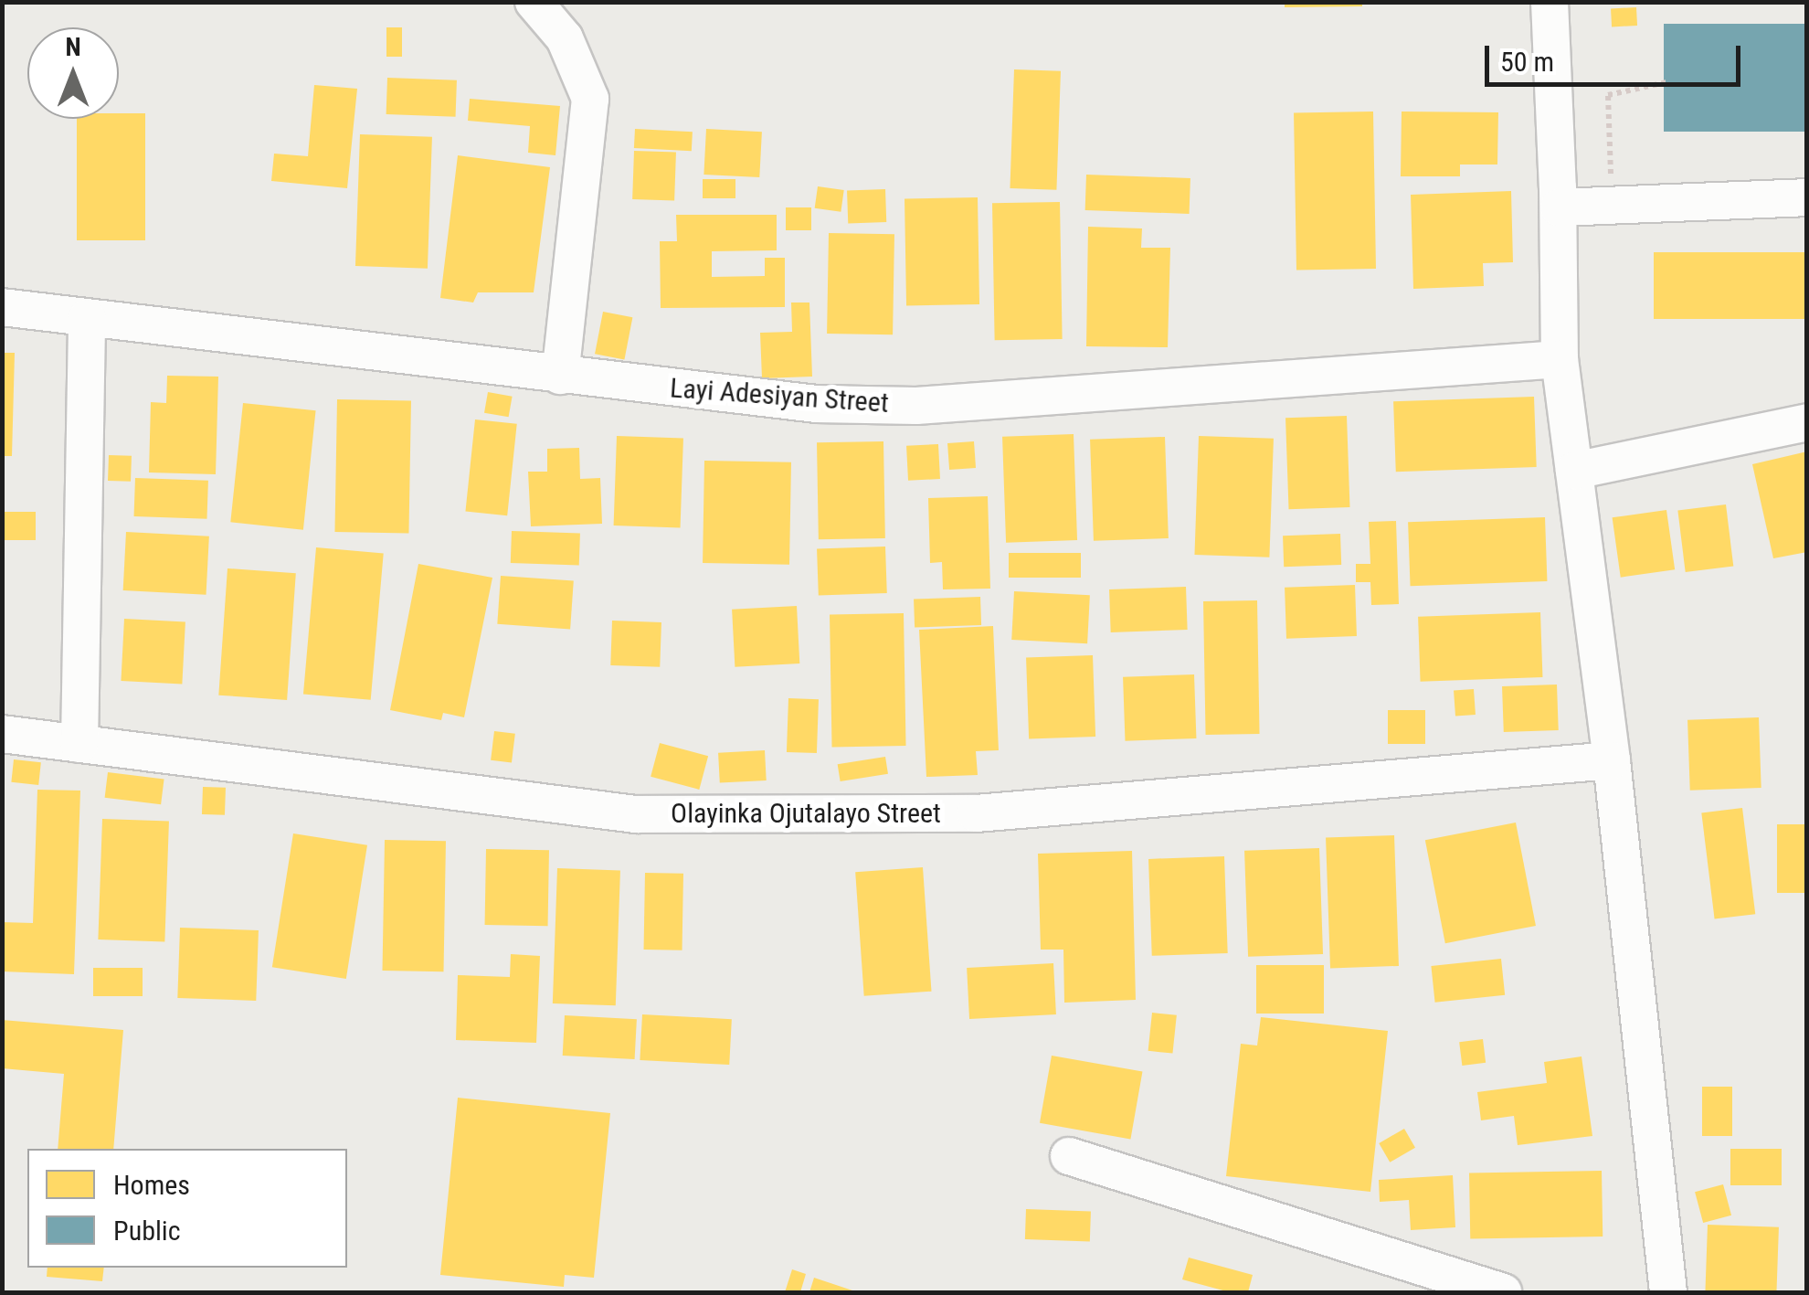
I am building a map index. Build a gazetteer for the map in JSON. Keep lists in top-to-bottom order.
{
  "streets": {
    "street": ["Layi Adesiyan Street", "Olayinka Ojutalayo Street"]
  },
  "legend": ["Homes", "Public"],
  "scale_bar": "50 m",
  "north": "top"
}
